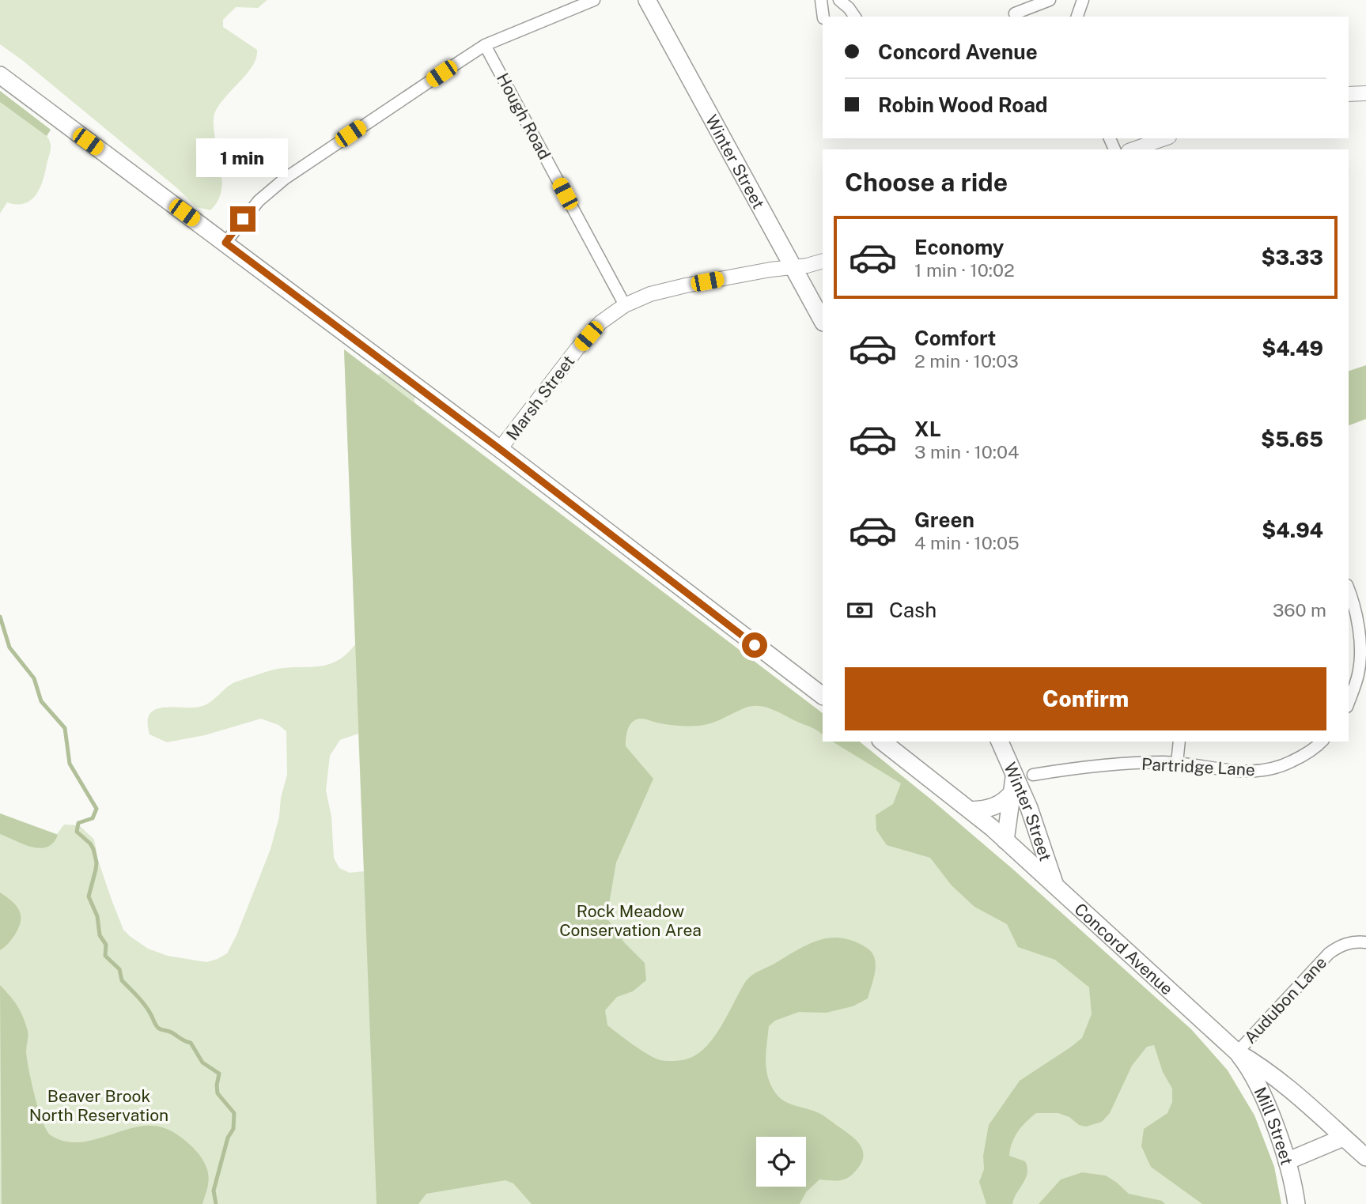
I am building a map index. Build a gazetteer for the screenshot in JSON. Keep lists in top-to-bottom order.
{
  "streets": {
    "main road": ["Winter Street", "Concord Avenue", "Mill Street"],
    "street": [
      "Hough Road",
      "Marsh Street",
      "Partridge Lane",
      "Audubon Lane"
    ]
  },
  "crossings": [
    ["Hough Road", "Marsh Street"],
    ["Winter Street", "Marsh Street"],
    ["Winter Street", "Concord Avenue"],
    ["Concord Avenue", "Audubon Lane"],
    ["Concord Avenue", "Mill Street"],
    ["Audubon Lane", "Mill Street"]
  ],
  "parks": ["Rock Meadow Conservation Area", "Beaver Brook North Reservation"],
  "page": {
    "banner": ["Concord Avenue", "Robin Wood Road"],
    "bubble": "1 min",
    "heading": "Choose a ride",
    "list": [
      {
        "name": "Economy",
        "note": "1 min · 10:02",
        "value": "$3.33"
      },
      {
        "name": "Comfort",
        "note": "2 min · 10:03",
        "value": "$4.49"
      },
      {
        "name": "XL",
        "note": "3 min · 10:04",
        "value": "$5.65"
      },
      {
        "name": "Green",
        "note": "4 min · 10:05",
        "value": "$4.94"
      }
    ],
    "pay": ["Cash", "360 m"],
    "buttons": "Confirm"
  }
}
